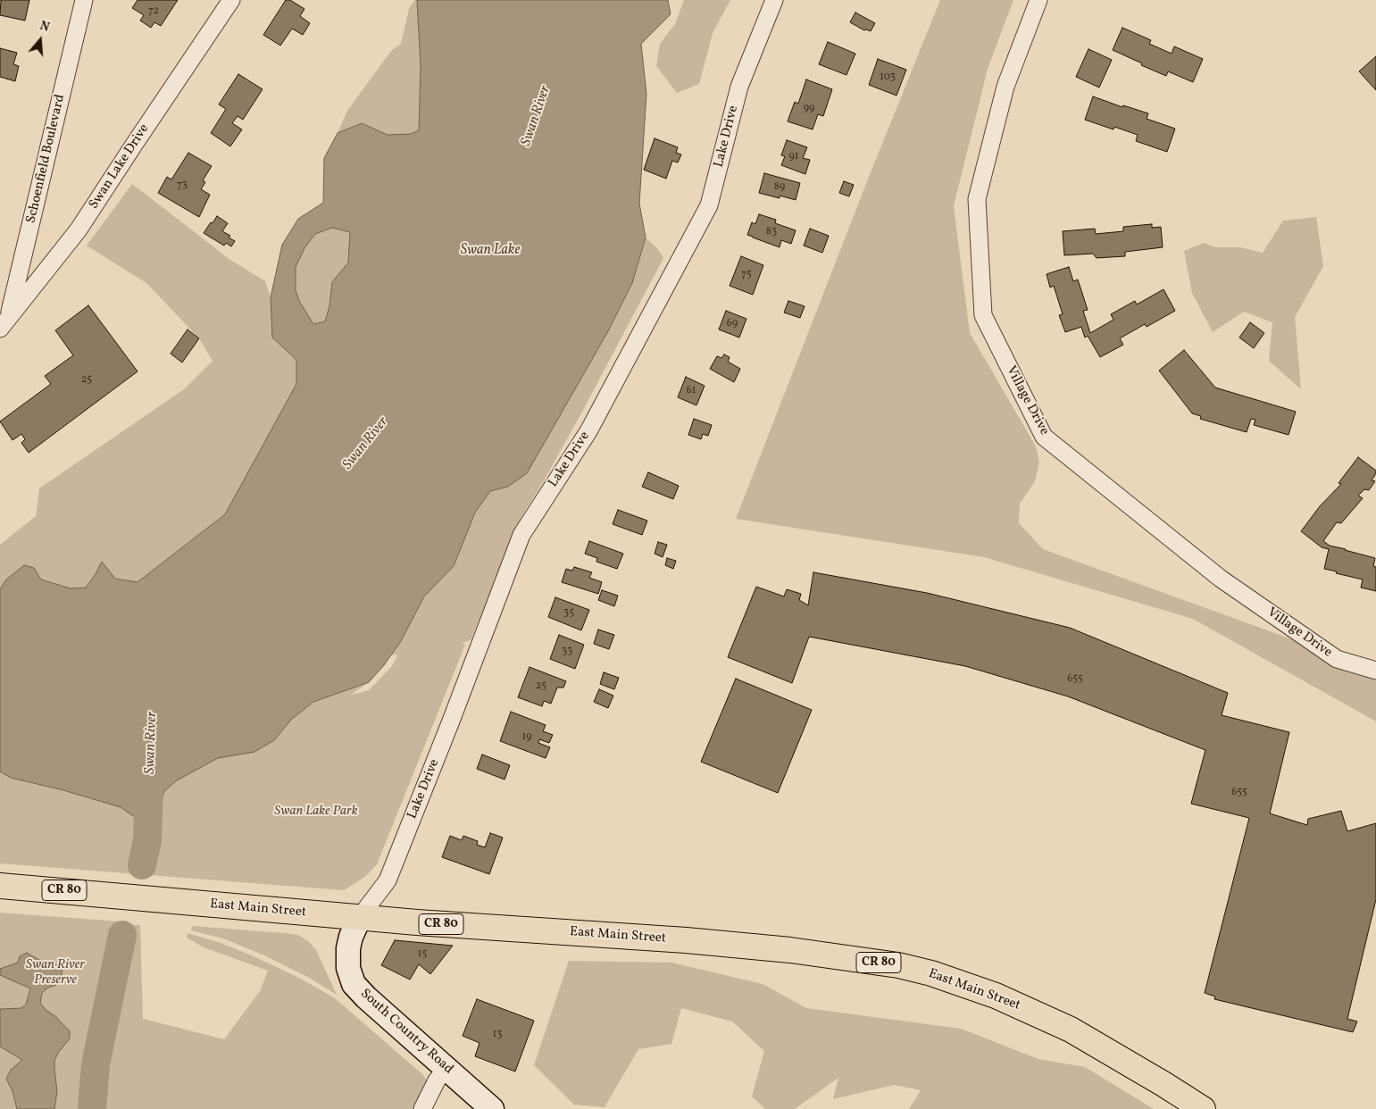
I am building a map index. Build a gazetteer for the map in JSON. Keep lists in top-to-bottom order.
{
  "streets": {
    "main road": ["CR 80", "East Main Street", "South Country Road"],
    "street": [
      "Lake Drive",
      "Schoenfield Boulevard",
      "Swan Lake Drive",
      "Village Drive"
    ]
  },
  "crossings": [
    ["Lake Drive", "East Main Street"],
    ["Lake Drive", "South Country Road"],
    ["Schoenfield Boulevard", "Swan Lake Drive"],
    ["East Main Street", "South Country Road"]
  ],
  "water": ["Swan River", "Swan Lake"],
  "parks": ["Swan Lake Park", "Swan River Preserve"],
  "house_numbers": [
    "72",
    "103",
    "99",
    "91",
    "73",
    "89",
    "83",
    "75",
    "69",
    "25",
    "61",
    "35",
    "33",
    "655",
    "25",
    "19",
    "655",
    "15",
    "13"
  ],
  "north": "top"
}
